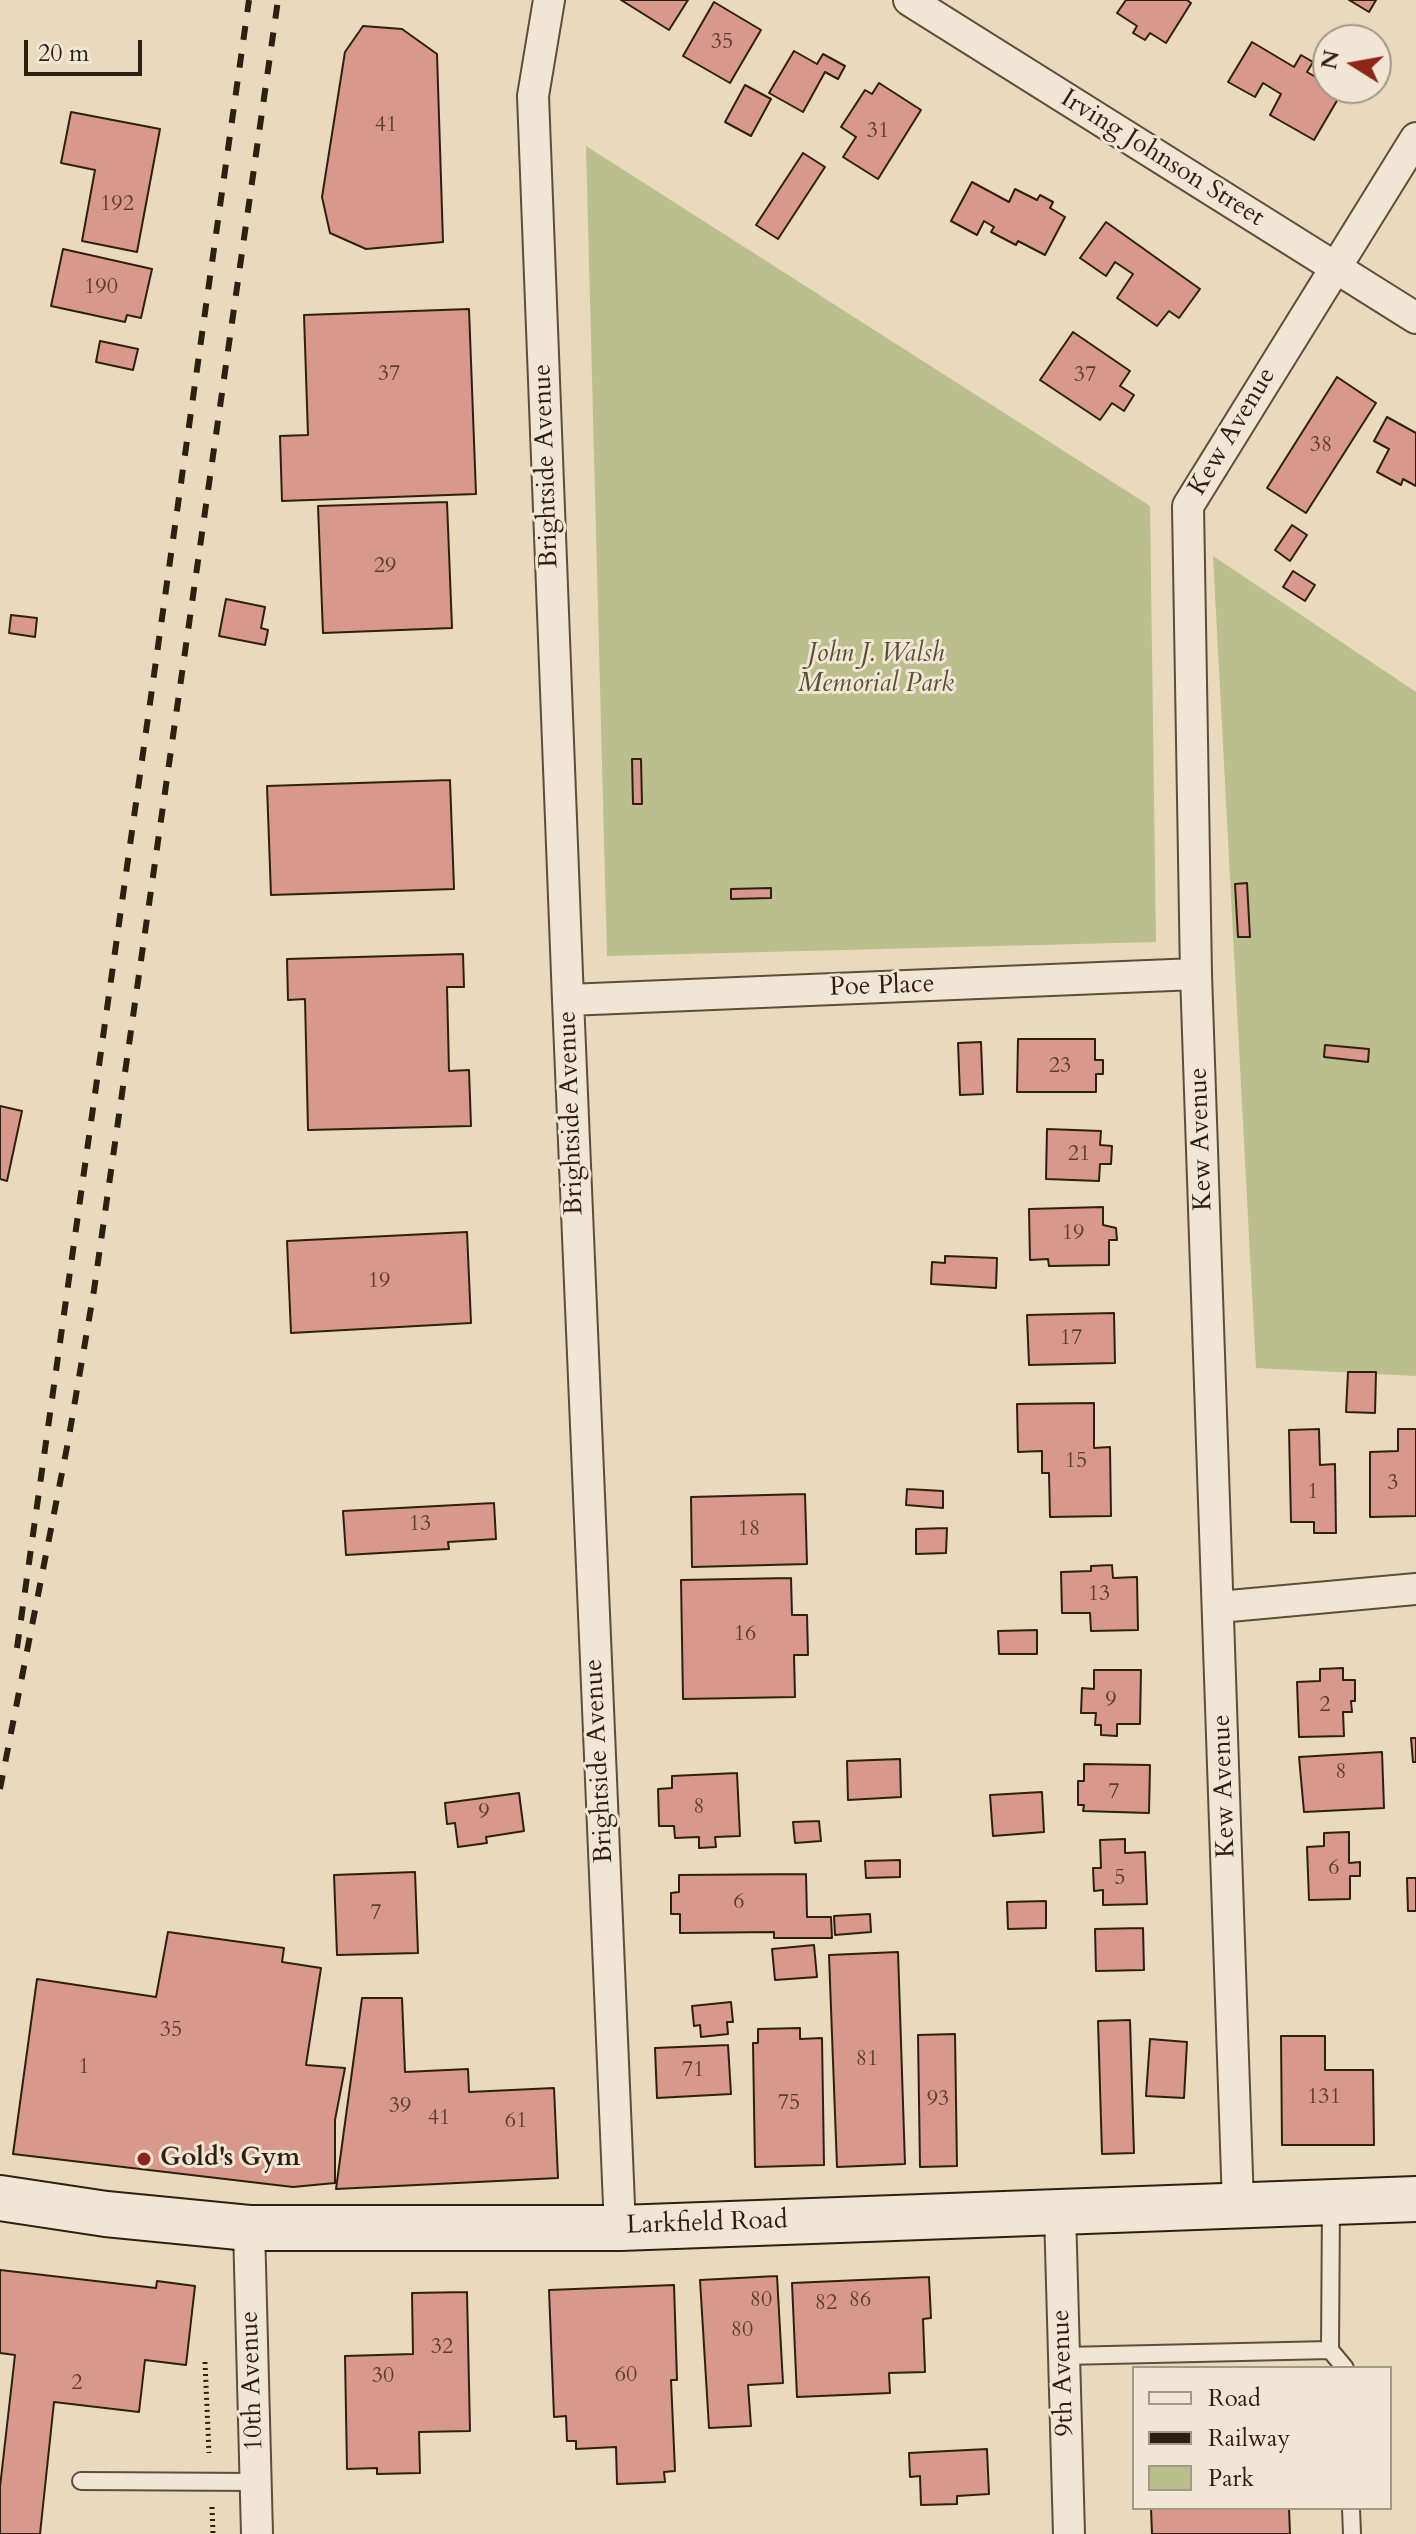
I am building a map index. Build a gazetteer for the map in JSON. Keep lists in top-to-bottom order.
{
  "streets": {
    "main road": ["Larkfield Road"],
    "street": [
      "Irving Johnson Street",
      "Kew Avenue",
      "Brightside Avenue",
      "Poe Place",
      "9th Avenue",
      "10th Avenue"
    ]
  },
  "crossings": [
    ["Irving Johnson Street", "Kew Avenue"],
    ["Kew Avenue", "Poe Place"],
    ["Kew Avenue", "Larkfield Road"],
    ["Brightside Avenue", "Poe Place"],
    ["Brightside Avenue", "Larkfield Road"],
    ["Larkfield Road", "9th Avenue"],
    ["Larkfield Road", "10th Avenue"]
  ],
  "parks": ["John J. Walsh Memorial Park"],
  "places": ["Gold's Gym"],
  "house_numbers": [
    "35",
    "41",
    "31",
    "192",
    "190",
    "37",
    "37",
    "38",
    "29",
    "23",
    "21",
    "19",
    "19",
    "17",
    "15",
    "3",
    "1",
    "13",
    "18",
    "13",
    "16",
    "9",
    "2",
    "8",
    "7",
    "8",
    "9",
    "6",
    "5",
    "6",
    "7",
    "35",
    "81",
    "1",
    "71",
    "131",
    "93",
    "75",
    "39",
    "41",
    "61",
    "80",
    "86",
    "82",
    "80",
    "32",
    "60",
    "30",
    "2"
  ],
  "legend": ["Road", "Railway", "Park"],
  "scale_bar": "20 m",
  "north": "left"
}
